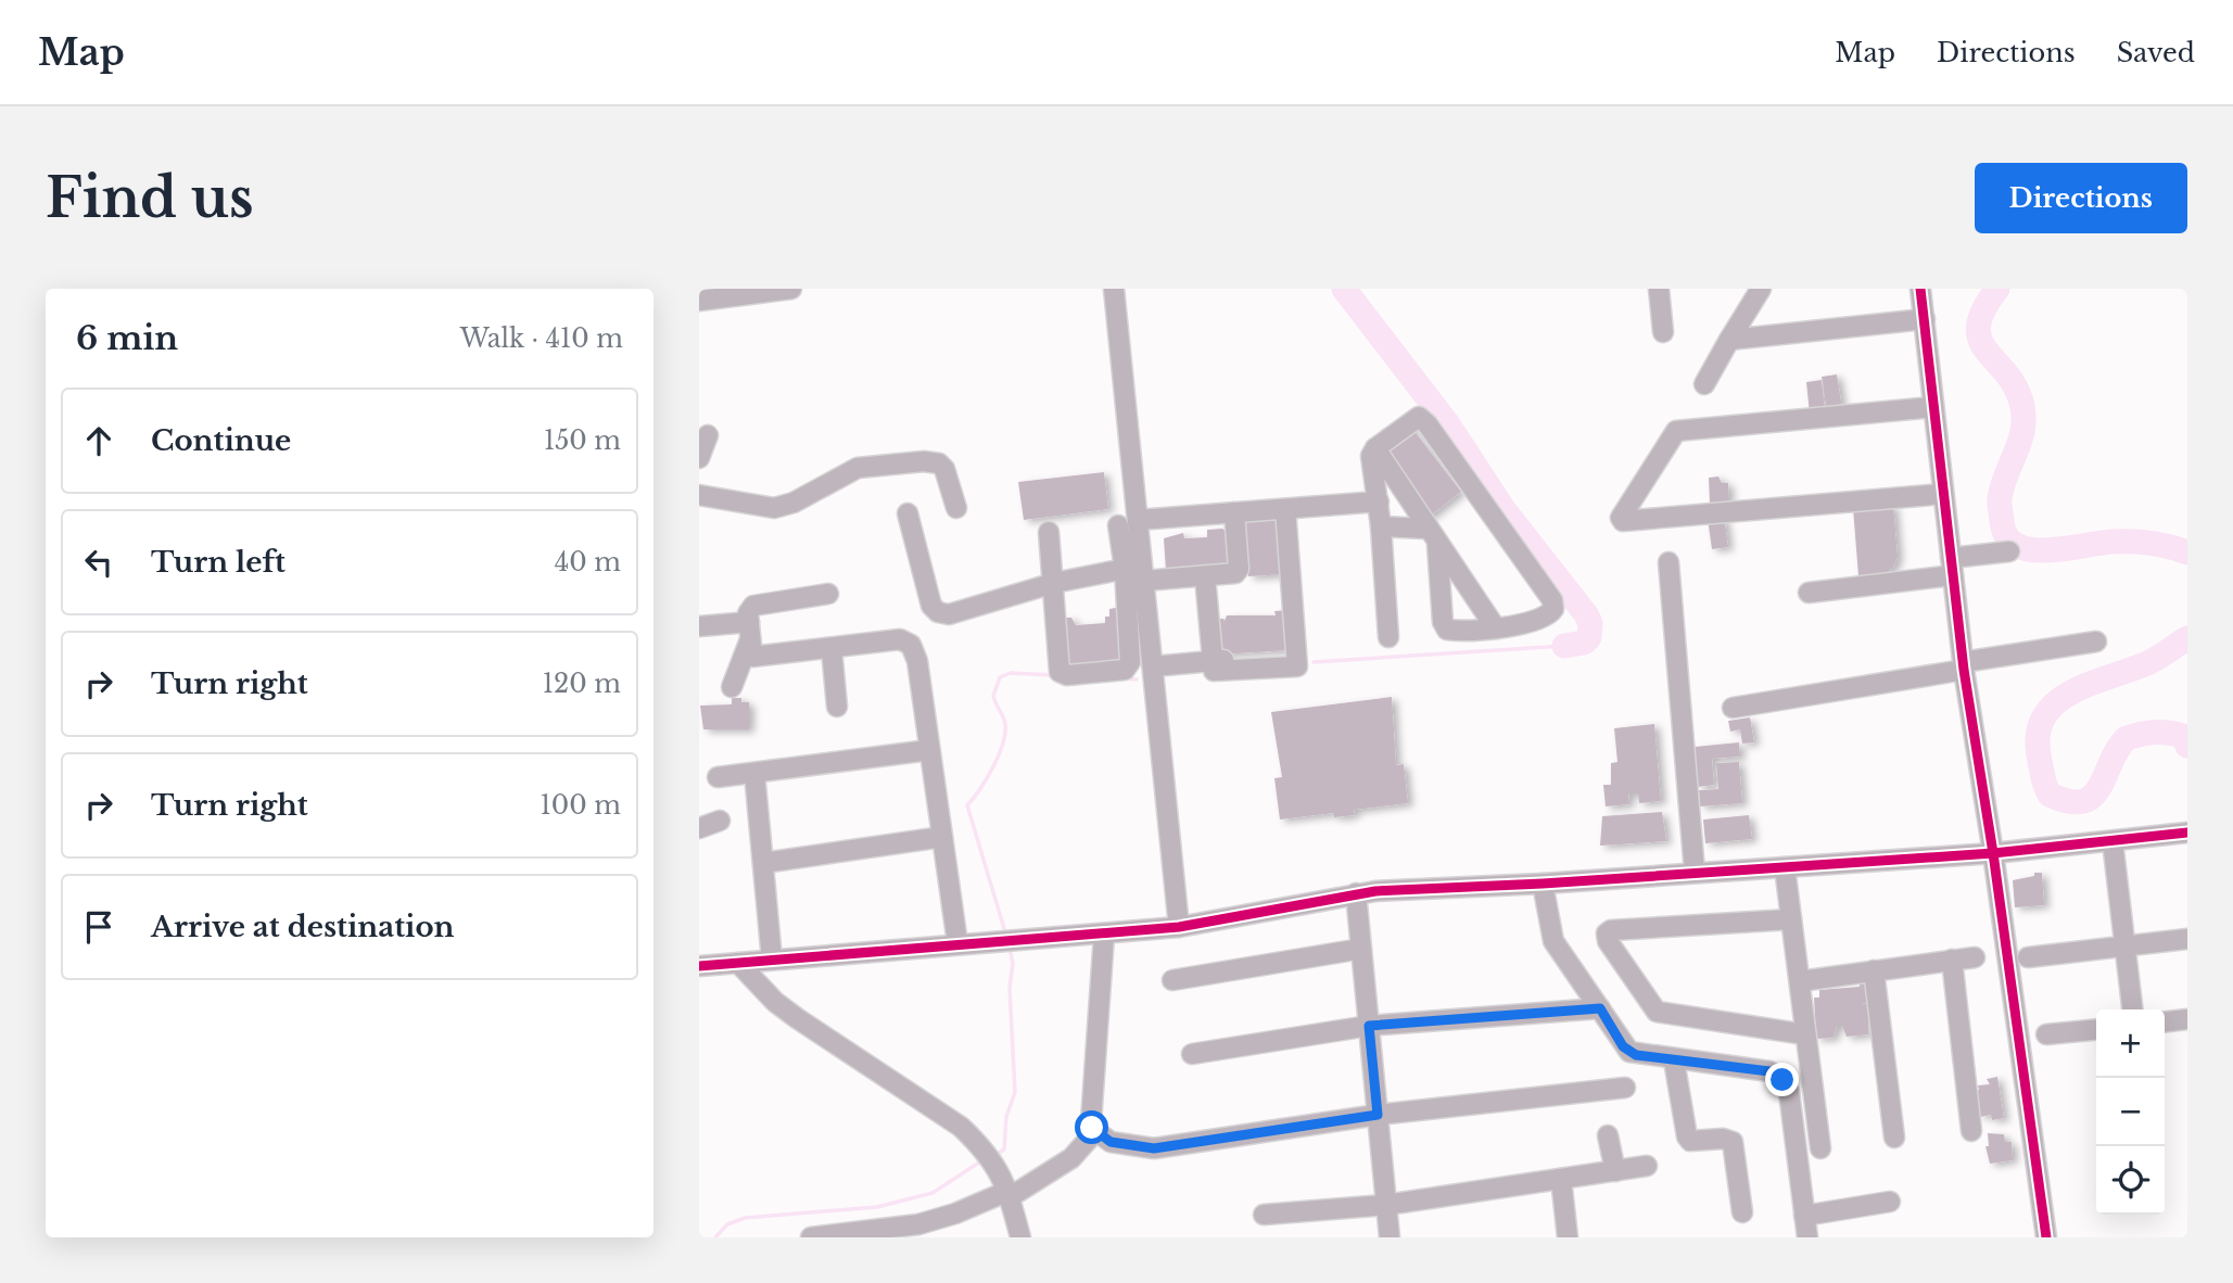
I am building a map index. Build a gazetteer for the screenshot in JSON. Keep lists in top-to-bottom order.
{
  "page": {
    "header": "Map",
    "nav": ["Map", "Directions", "Saved"],
    "buttons": "Directions",
    "title": "Find us",
    "heading": ["6 min", "Walk · 410 m"],
    "list": [
      ["Continue", "150 m"],
      ["Turn left", "40 m"],
      ["Turn right", "120 m"],
      ["Turn right", "100 m"],
      "Arrive at destination"
    ],
    "map_buttons": ["+", "−"]
  }
}
